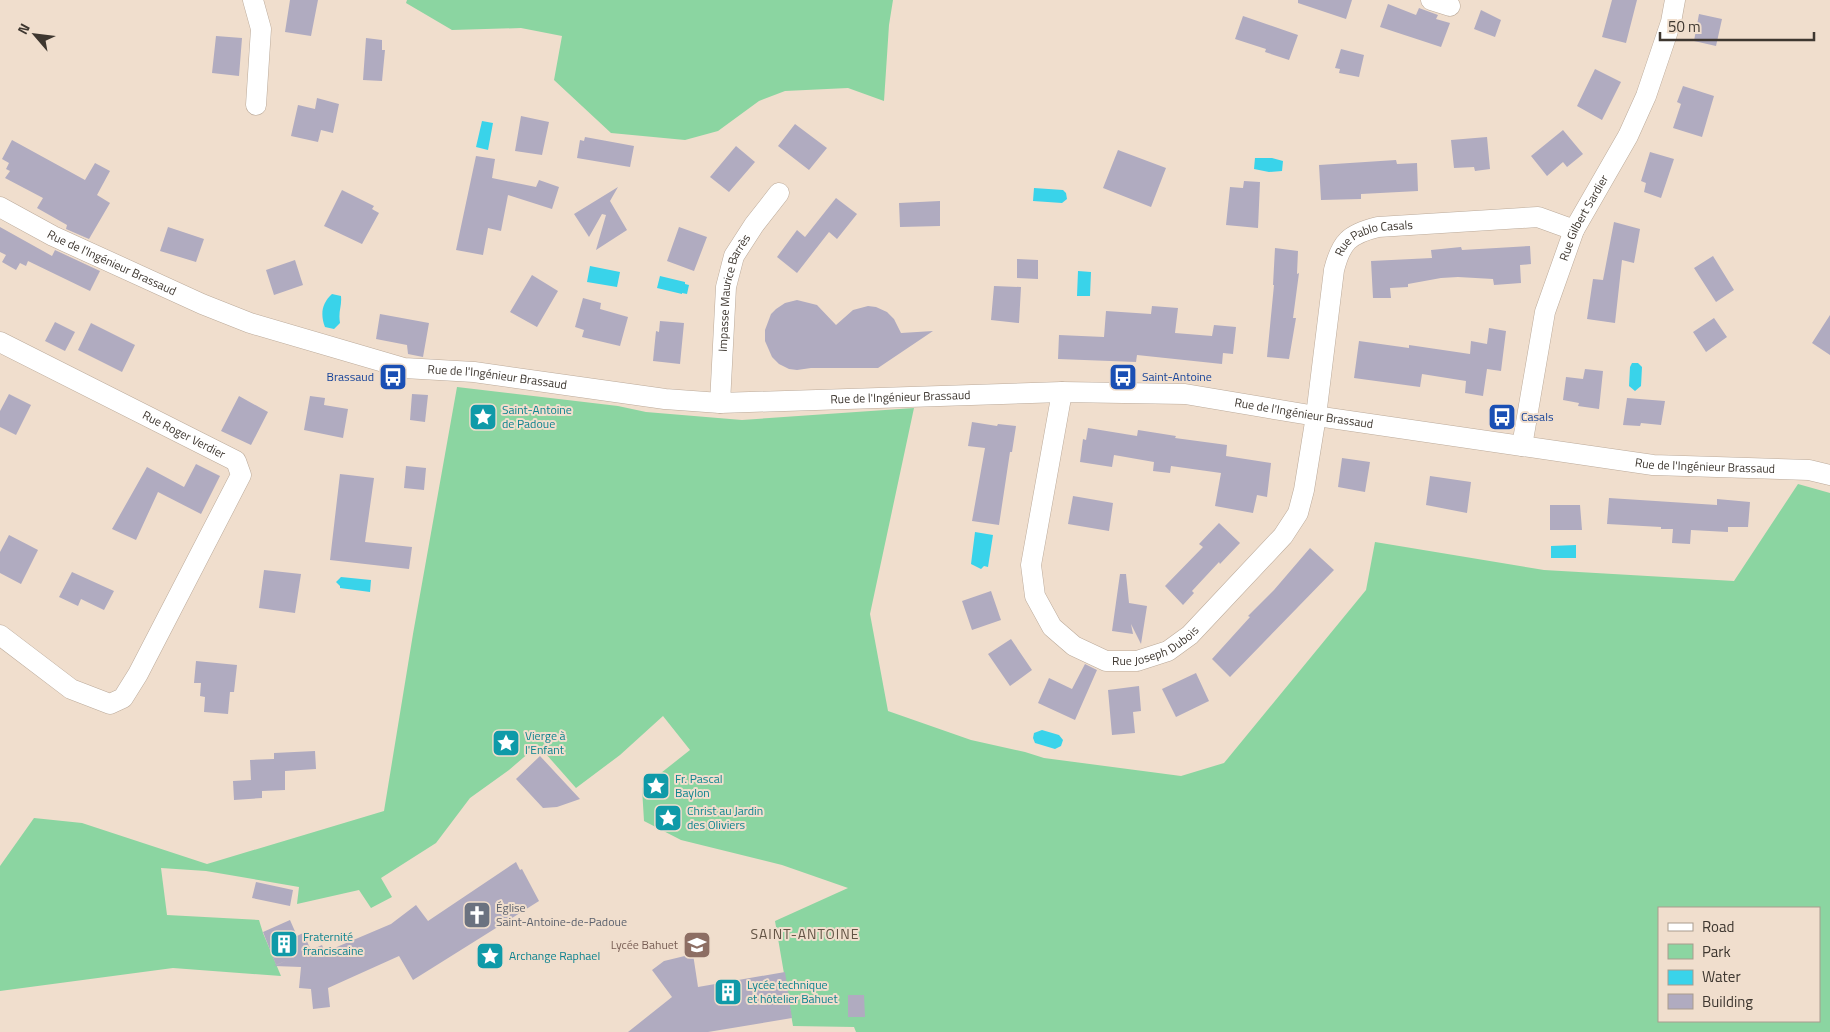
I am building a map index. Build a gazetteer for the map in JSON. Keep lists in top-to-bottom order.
{
  "streets": {
    "street": [
      "Rue Gilbert Sardier",
      "Rue Pablo Casals",
      "Rue de l'Ingénieur Brassaud",
      "Impasse Maurice Barrès",
      "Rue Roger Verdier",
      "Rue Joseph Dubois"
    ]
  },
  "crossings": [
    ["Rue Gilbert Sardier", "Rue Pablo Casals"],
    ["Rue Gilbert Sardier", "Rue de l'Ingénieur Brassaud"],
    ["Rue Pablo Casals", "Rue de l'Ingénieur Brassaud"],
    ["Rue Pablo Casals", "Rue Joseph Dubois"],
    ["Rue de l'Ingénieur Brassaud", "Impasse Maurice Barrès"],
    ["Rue de l'Ingénieur Brassaud", "Rue Joseph Dubois"]
  ],
  "districts": ["SAINT-ANTOINE"],
  "places": {
    "bus stop": ["Brassaud", "Saint-Antoine", "Casals"],
    "place": [
      "Saint-Antoine de Padoue",
      "Vierge à l'Enfant",
      "Fr. Pascal Baylon",
      "Christ au Jardin des Oliviers",
      "Archange Raphael"
    ],
    "church": ["Église Saint-Antoine-de-Padoue"],
    "building": ["Fraternité franciscaine", "Lycée technique et hôtelier Bahuet"],
    "school or university": ["Lycée Bahuet"]
  },
  "legend": [
    "Road",
    "Park",
    "Water",
    "Building"
  ],
  "scale_bar": "50 m",
  "north": "top left"
}
